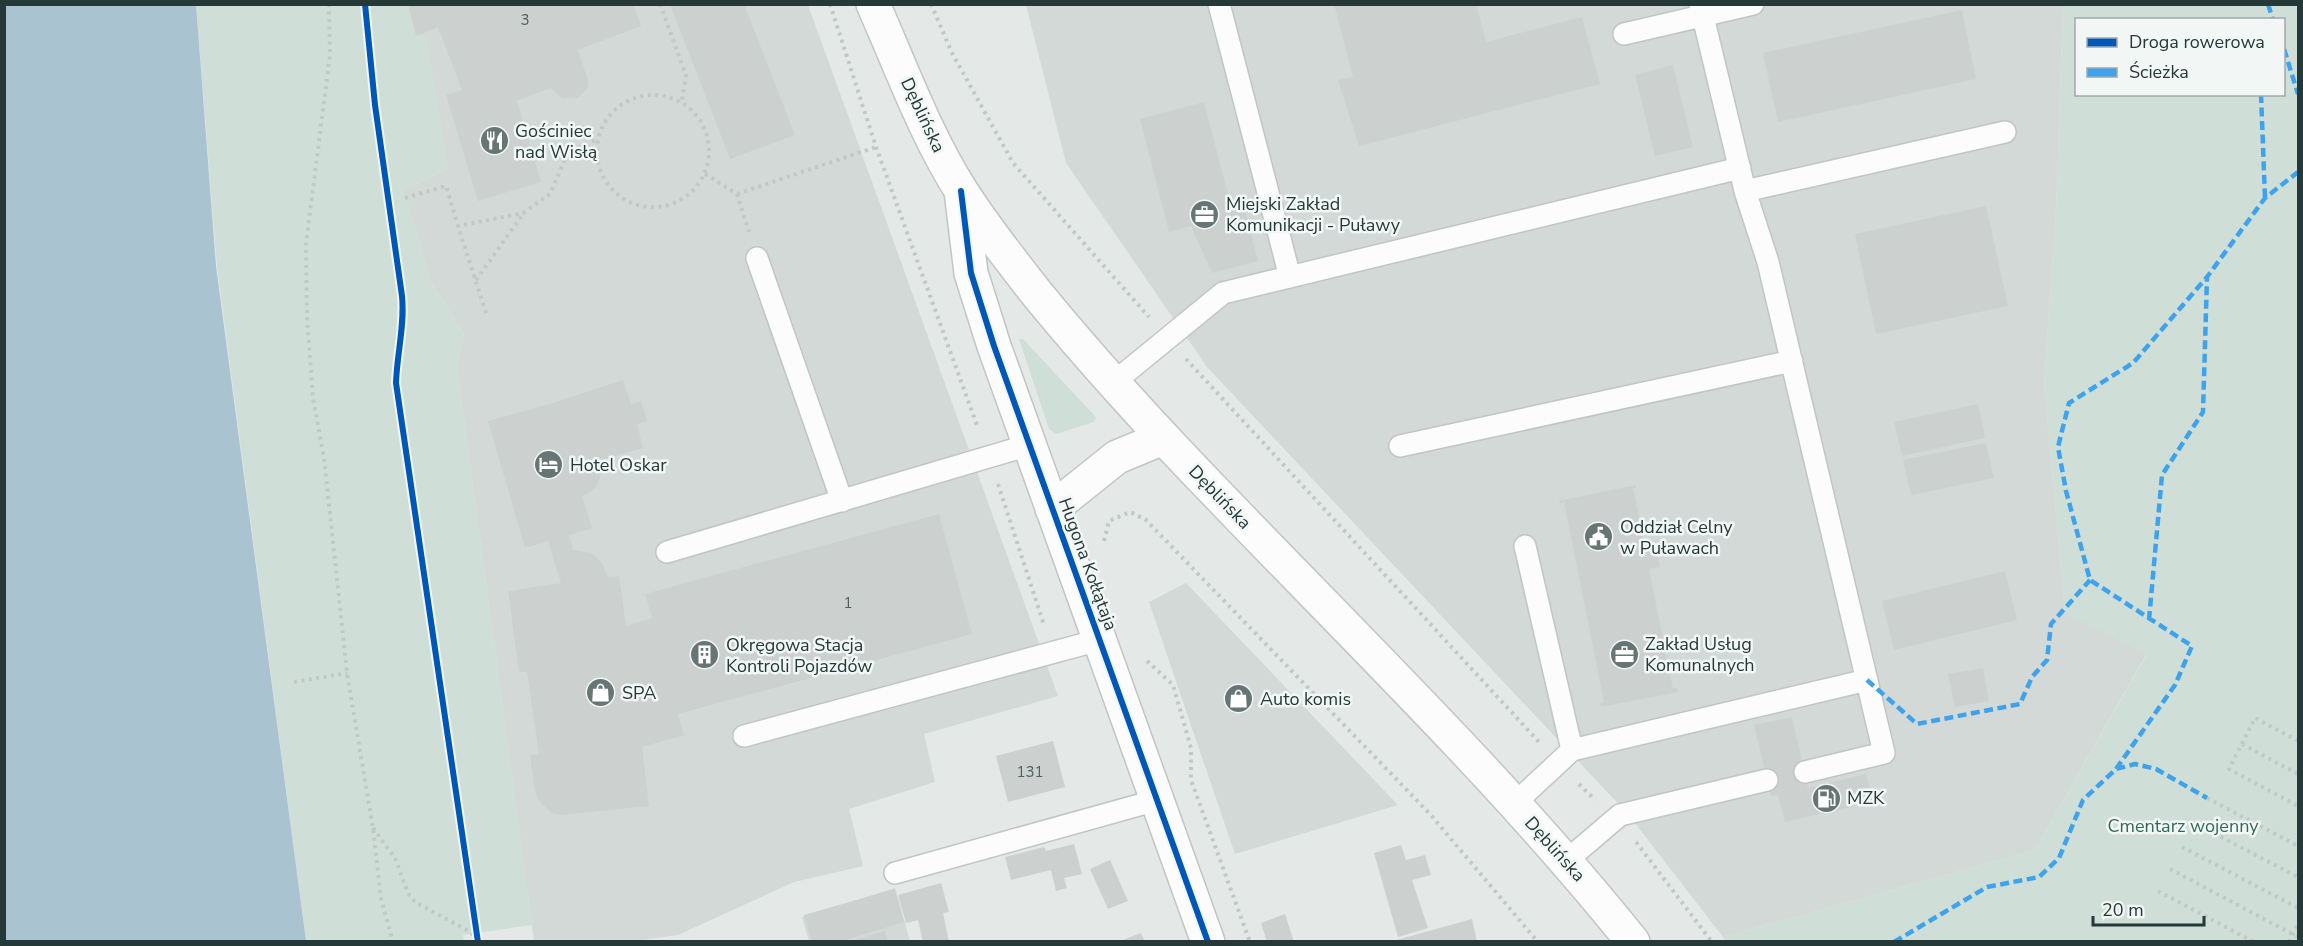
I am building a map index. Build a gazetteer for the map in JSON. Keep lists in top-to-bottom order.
{
  "streets": {
    "main road": ["Dęblińska", "Hugona Kołłątaja"]
  },
  "crossings": [
    ["Dęblińska", "Hugona Kołłątaja"]
  ],
  "parks": ["Cmentarz wojenny"],
  "places": {
    "restaurant": ["Gościniec nad Wisłą"],
    "office": ["Miejski Zakład Komunikacji - Puławy", "Zakład Usług Komunalnych"],
    "hotel": ["Hotel Oskar"],
    "public building": ["Oddział Celny w Puławach"],
    "building": ["Okręgowa Stacja Kontroli Pojazdów"],
    "shop": ["SPA", "Auto komis"],
    "fuel station": ["MZK"]
  },
  "house_numbers": ["3", "1", "131"],
  "legend": ["Droga rowerowa", "Ścieżka"],
  "scale_bar": "20 m"
}
